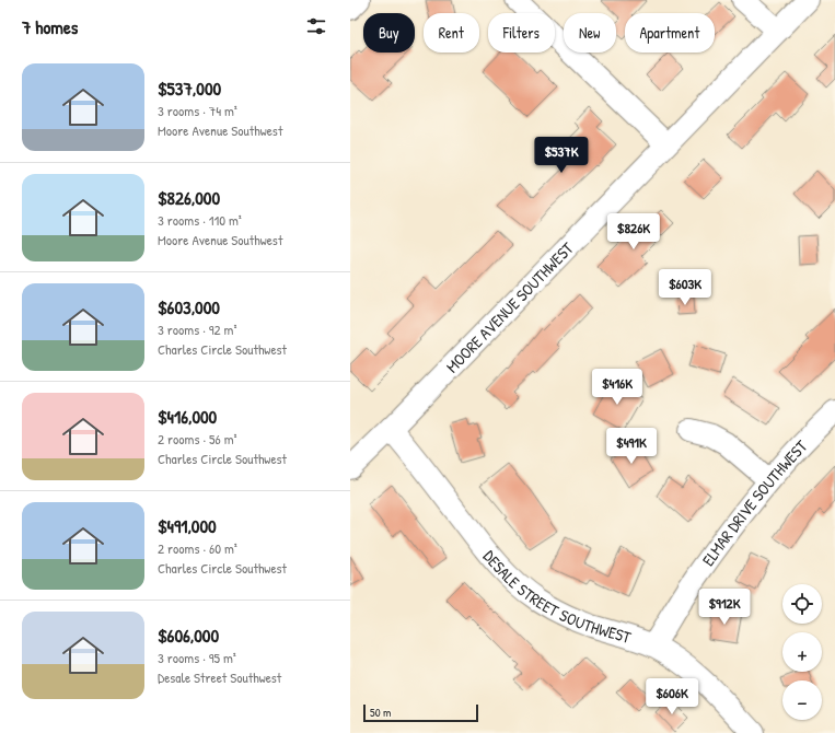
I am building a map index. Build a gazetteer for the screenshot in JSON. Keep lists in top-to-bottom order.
{
  "streets": {
    "street": ["MOORE AVENUE SOUTHWEST", "ELMAR DRIVE SOUTHWEST", "DESALE STREET SOUTHWEST"]
  },
  "crossings": [
    ["MOORE AVENUE SOUTHWEST", "DESALE STREET SOUTHWEST"],
    ["ELMAR DRIVE SOUTHWEST", "DESALE STREET SOUTHWEST"]
  ],
  "scale_bar": "50 m",
  "page": {
    "heading": "7 homes",
    "chip": [
      "Buy",
      "Rent",
      "Filters",
      "New",
      "Apartment"
    ],
    "list": [
      {
        "name": "$537,000",
        "note": "3 rooms · 74 m² · Moore Avenue Southwest"
      },
      {
        "name": "$826,000",
        "note": "3 rooms · 110 m² · Moore Avenue Southwest"
      },
      {
        "name": "$603,000",
        "note": "3 rooms · 92 m² · Charles Circle Southwest"
      },
      {
        "name": "$416,000",
        "note": "2 rooms · 56 m² · Charles Circle Southwest"
      },
      {
        "name": "$491,000",
        "note": "2 rooms · 60 m² · Charles Circle Southwest"
      },
      {
        "name": "$606,000",
        "note": "3 rooms · 95 m² · Desale Street Southwest"
      }
    ],
    "price": [
      "$537K",
      "$826K",
      "$603K",
      "$416K",
      "$491K",
      "$912K",
      "$606K"
    ],
    "map_buttons": ["+", "−"],
    "scale": "50 m"
  }
}
